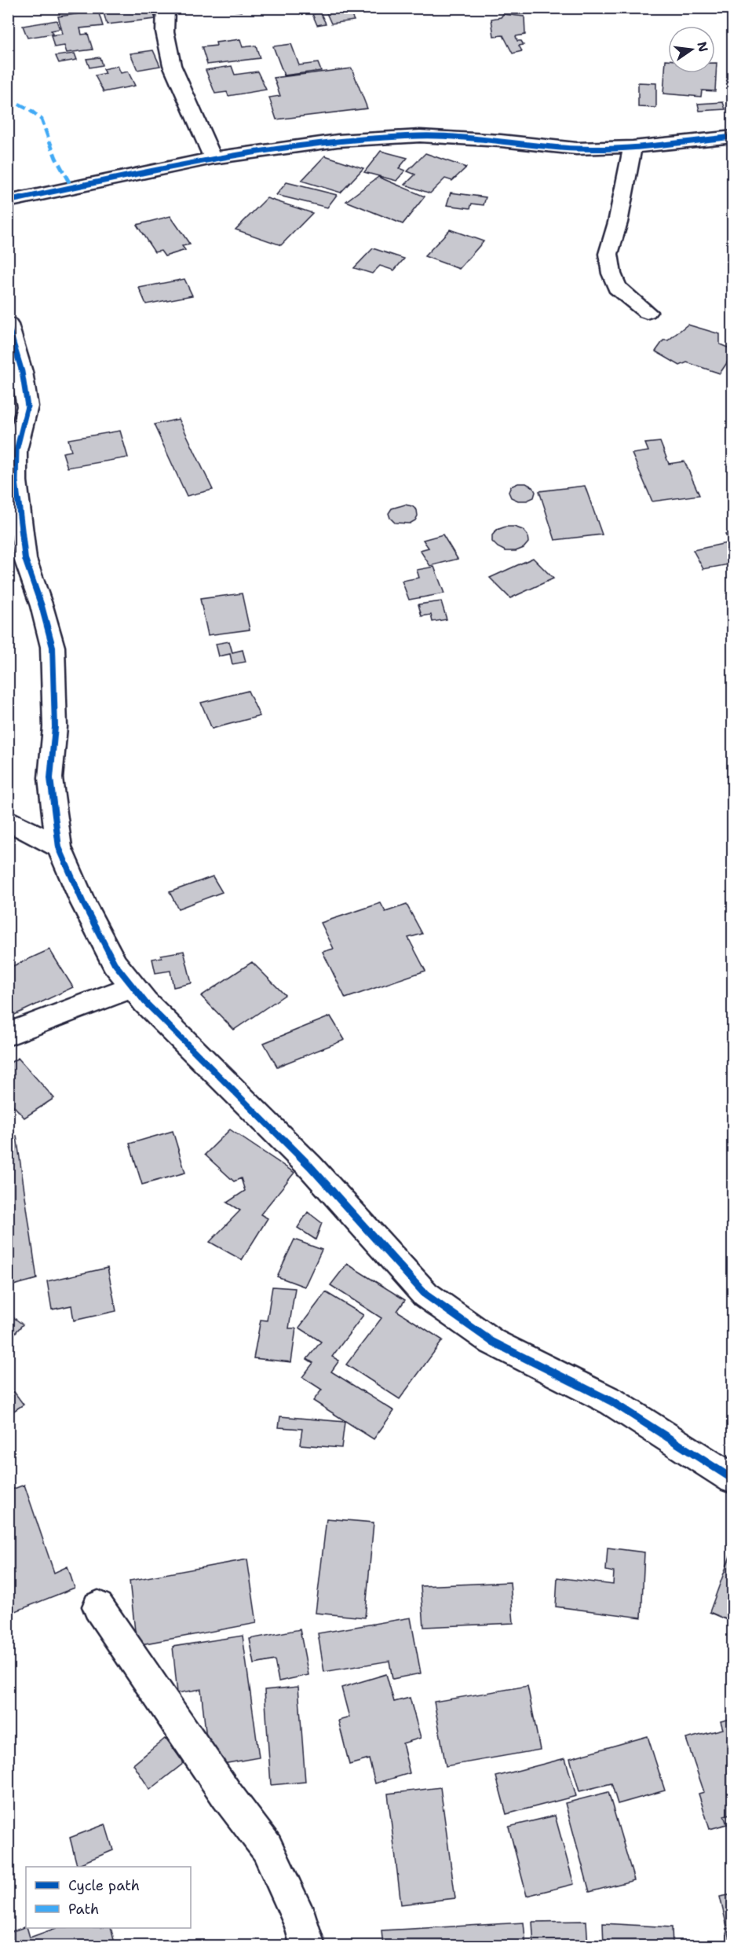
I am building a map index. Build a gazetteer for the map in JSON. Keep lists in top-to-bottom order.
{
  "legend": ["Cycle path", "Path"],
  "north": "right"
}
